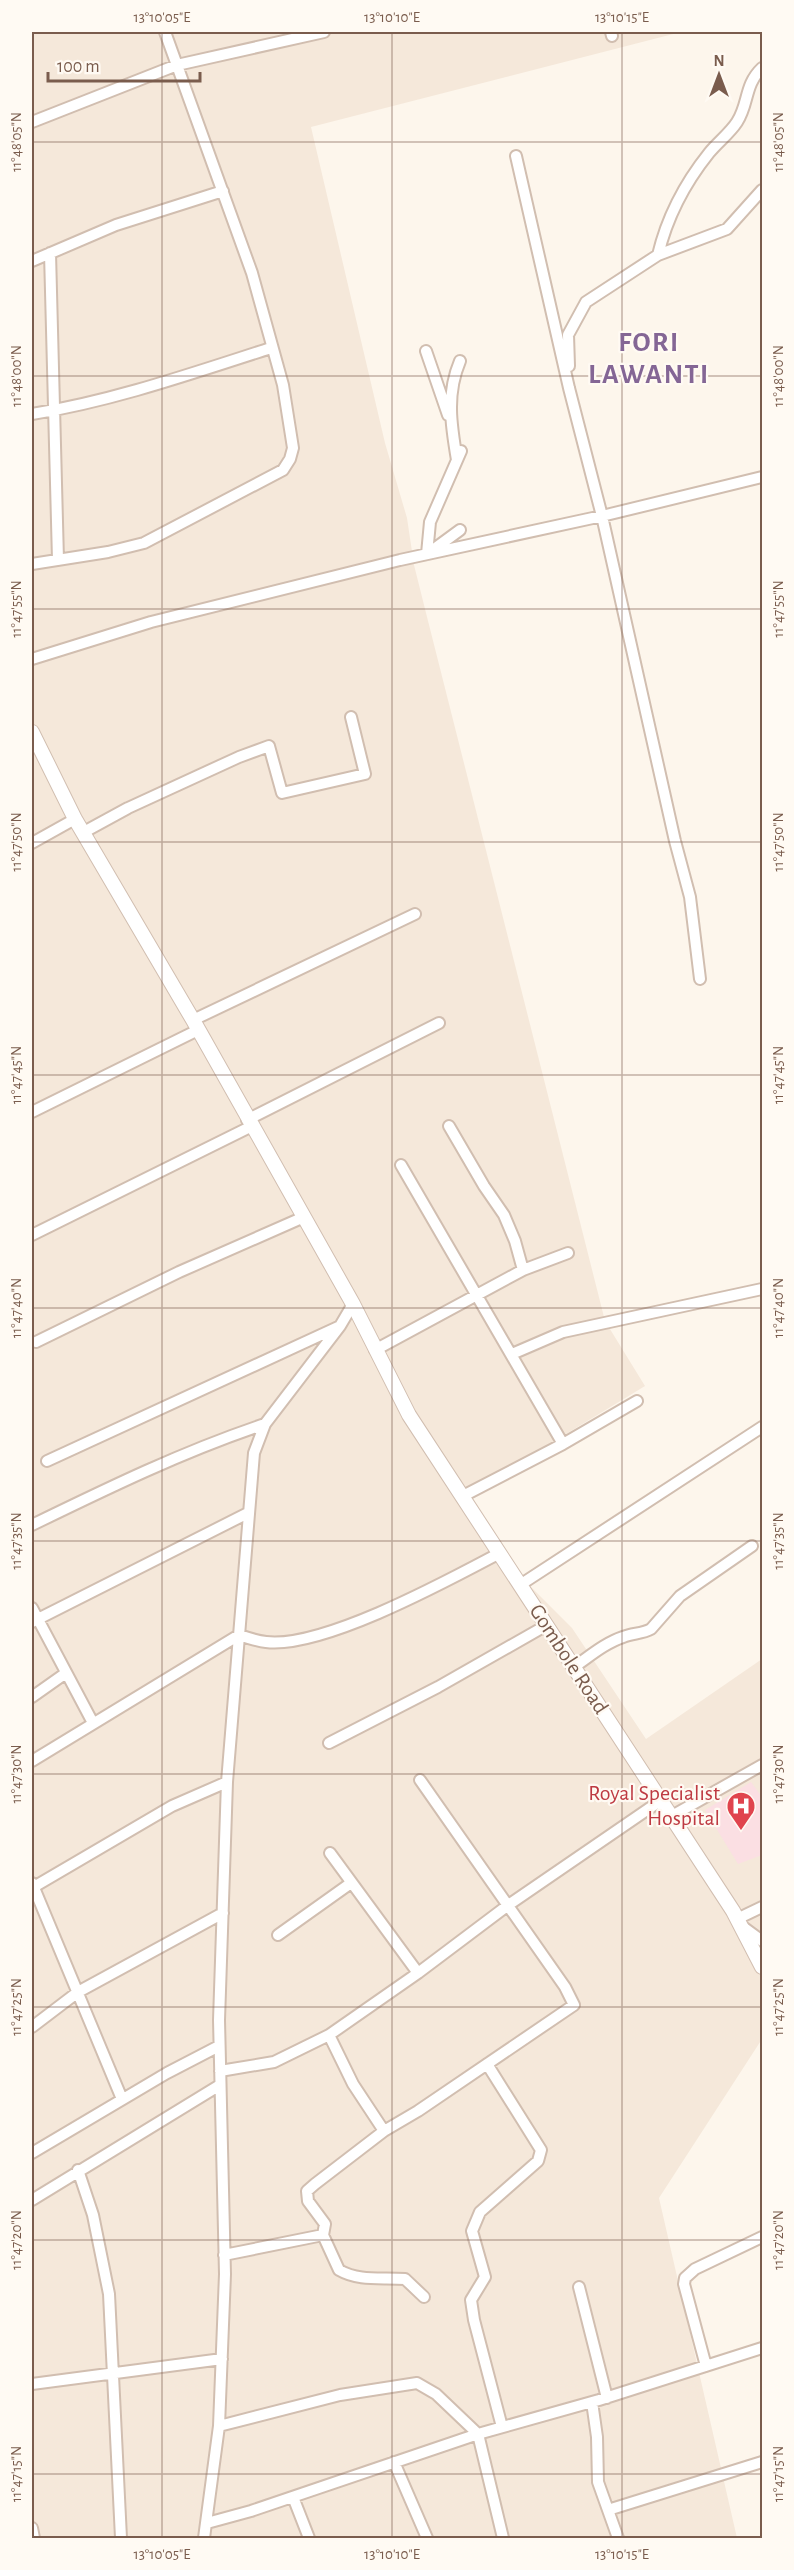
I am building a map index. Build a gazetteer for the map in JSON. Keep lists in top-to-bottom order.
{
  "streets": {
    "street": ["Gombole Road"]
  },
  "districts": ["FORI LAWANTI"],
  "places": {
    "hospital": ["Royal Specialist Hospital"]
  },
  "scale_bar": "100 m",
  "north": "top",
  "coordinates": [
    "13°10'05\"E",
    "13°10'10\"E",
    "13°10'15\"E",
    "11°48'05\"N",
    "11°48'00\"N",
    "11°47'55\"N",
    "11°47'50\"N",
    "11°47'45\"N",
    "11°47'40\"N",
    "11°47'35\"N",
    "11°47'30\"N",
    "11°47'25\"N",
    "11°47'20\"N",
    "11°47'15\"N"
  ]
}
